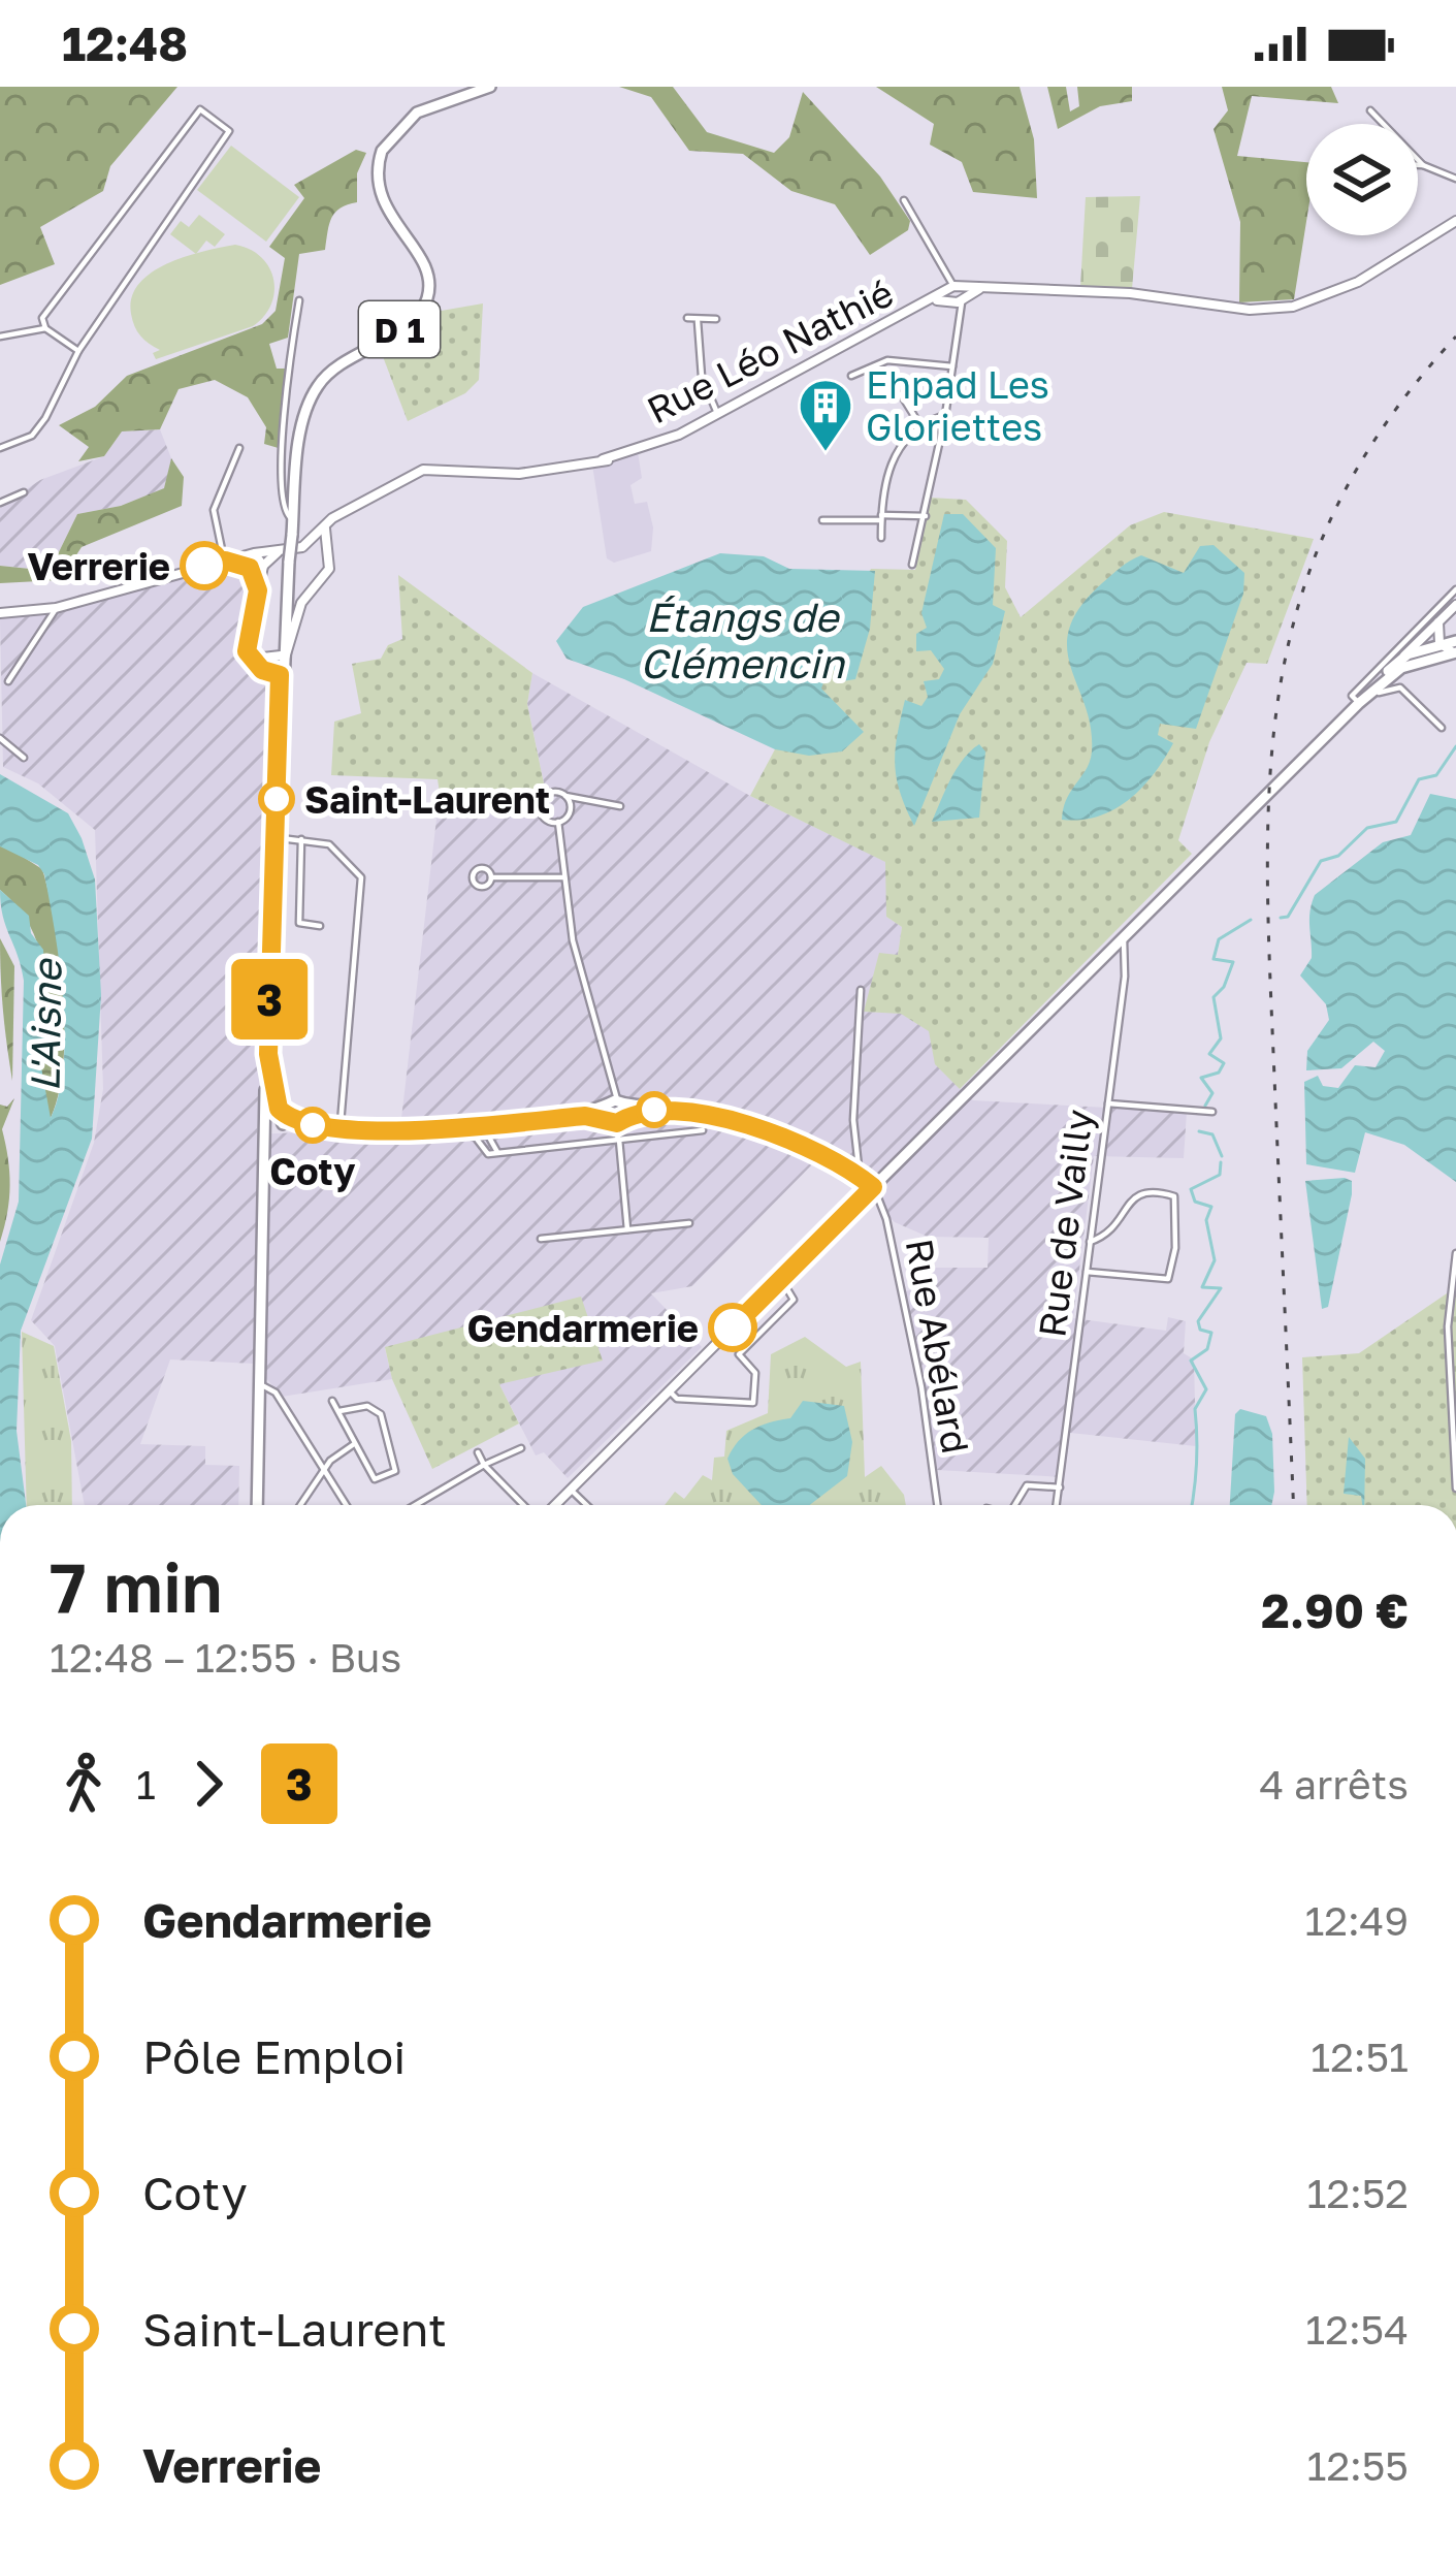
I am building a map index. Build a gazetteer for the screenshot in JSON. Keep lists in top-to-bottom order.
{
  "streets": {
    "main road": ["D 1", "Rue Léo Nathié"],
    "street": ["Rue de Vailly", "Rue Abélard"]
  },
  "water": ["Étangs de Clémencin", "L'Aisne"],
  "places": {
    "building": ["Ehpad Les Gloriettes"],
    "other": [
      "Verrerie",
      "Saint-Laurent",
      "Coty",
      "Gendarmerie"
    ]
  },
  "lines": ["bus line 3"],
  "page": {
    "status": "12:48",
    "on_map": "3",
    "heading": ["7 min", "12:48 – 12:55 · Bus", "2.90 €"],
    "legs": ["1", "3", "4 arrêts"],
    "list": [
      {
        "name": "Gendarmerie",
        "value": "12:49"
      },
      {
        "name": "Pôle Emploi",
        "value": "12:51"
      },
      {
        "name": "Coty",
        "value": "12:52"
      },
      {
        "name": "Saint-Laurent",
        "value": "12:54"
      },
      {
        "name": "Verrerie",
        "value": "12:55"
      }
    ]
  }
}
